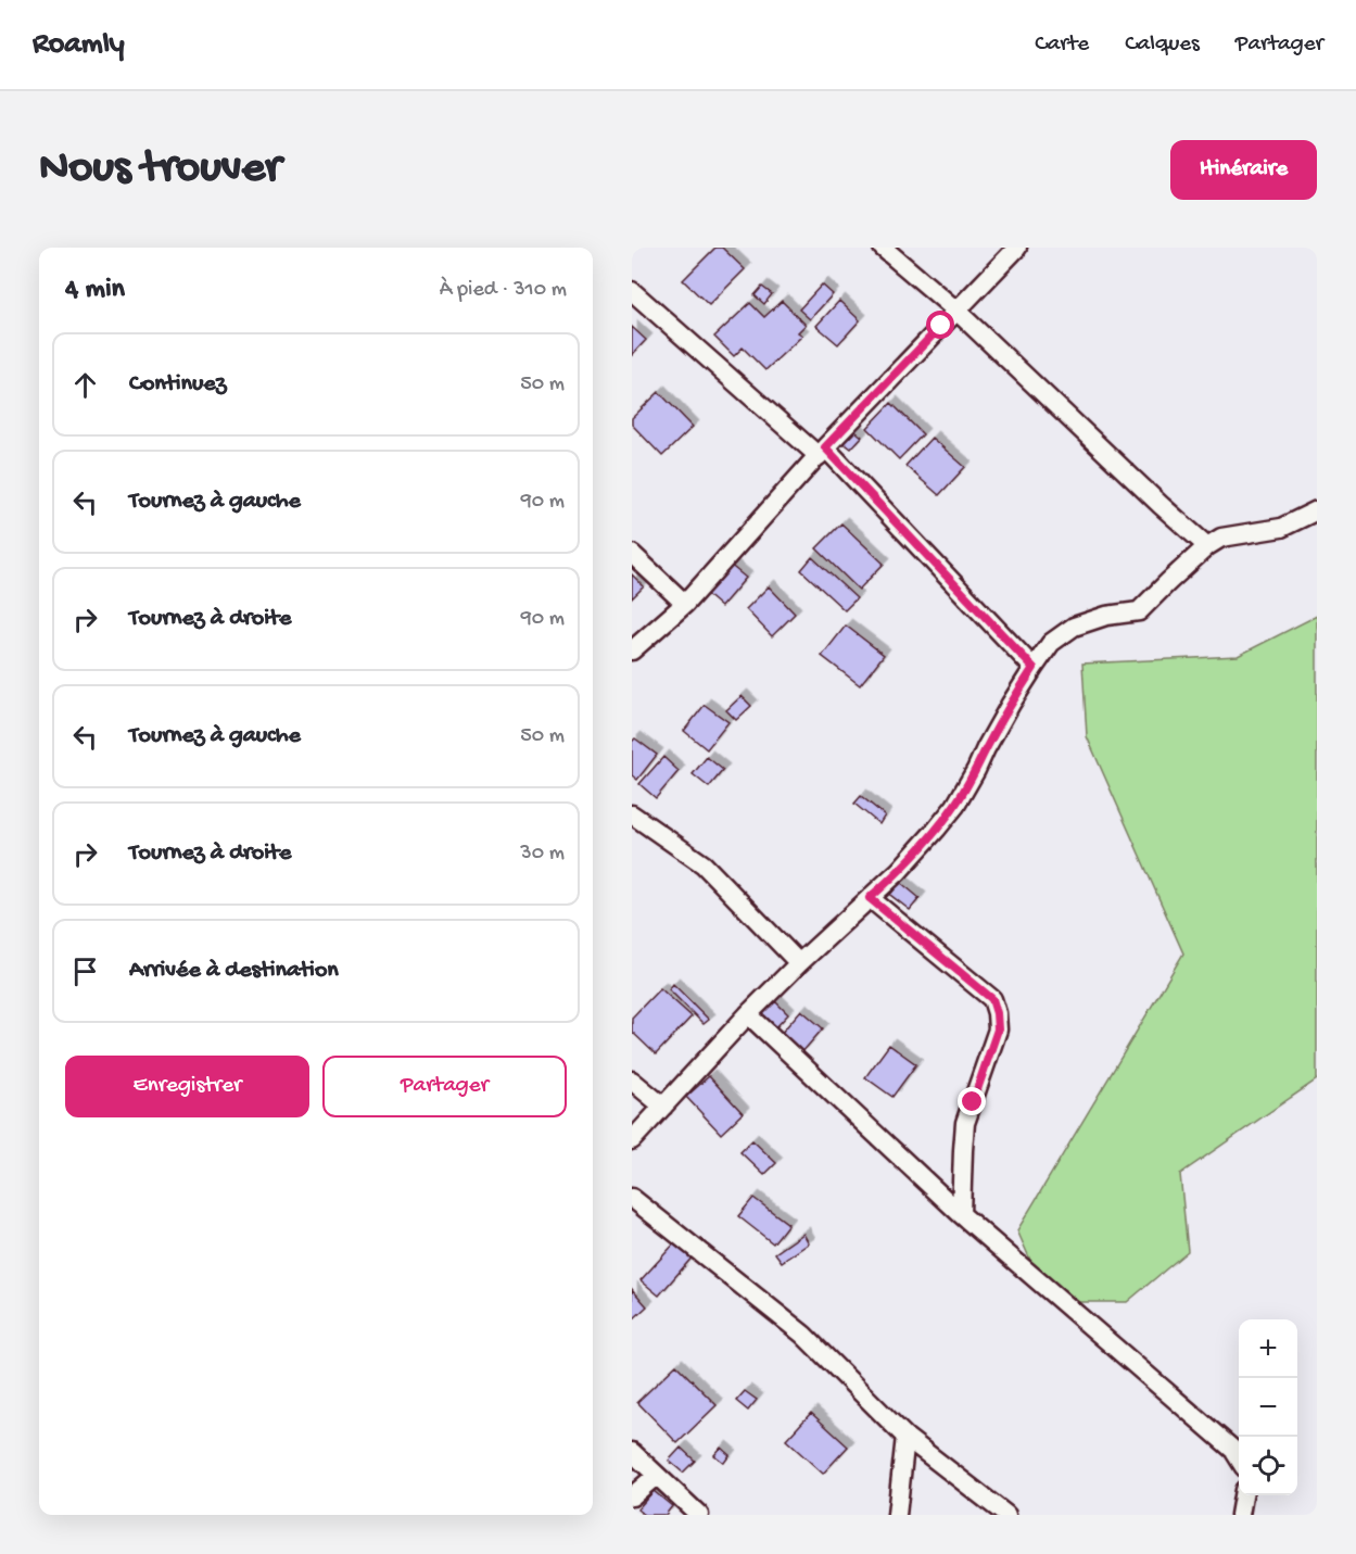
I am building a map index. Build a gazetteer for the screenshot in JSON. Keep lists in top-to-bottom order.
{
  "page": {
    "header": "Roamly",
    "nav": ["Carte", "Calques", "Partager"],
    "buttons": [
      "Itinéraire",
      ["Enregistrer", "Partager"]
    ],
    "title": "Nous trouver",
    "heading": ["4 min", "À pied · 310 m"],
    "list": [
      ["Continuez", "50 m"],
      ["Tournez à gauche", "90 m"],
      ["Tournez à droite", "90 m"],
      ["Tournez à gauche", "50 m"],
      ["Tournez à droite", "30 m"],
      "Arrivée à destination"
    ],
    "map_buttons": ["+", "−"]
  }
}
